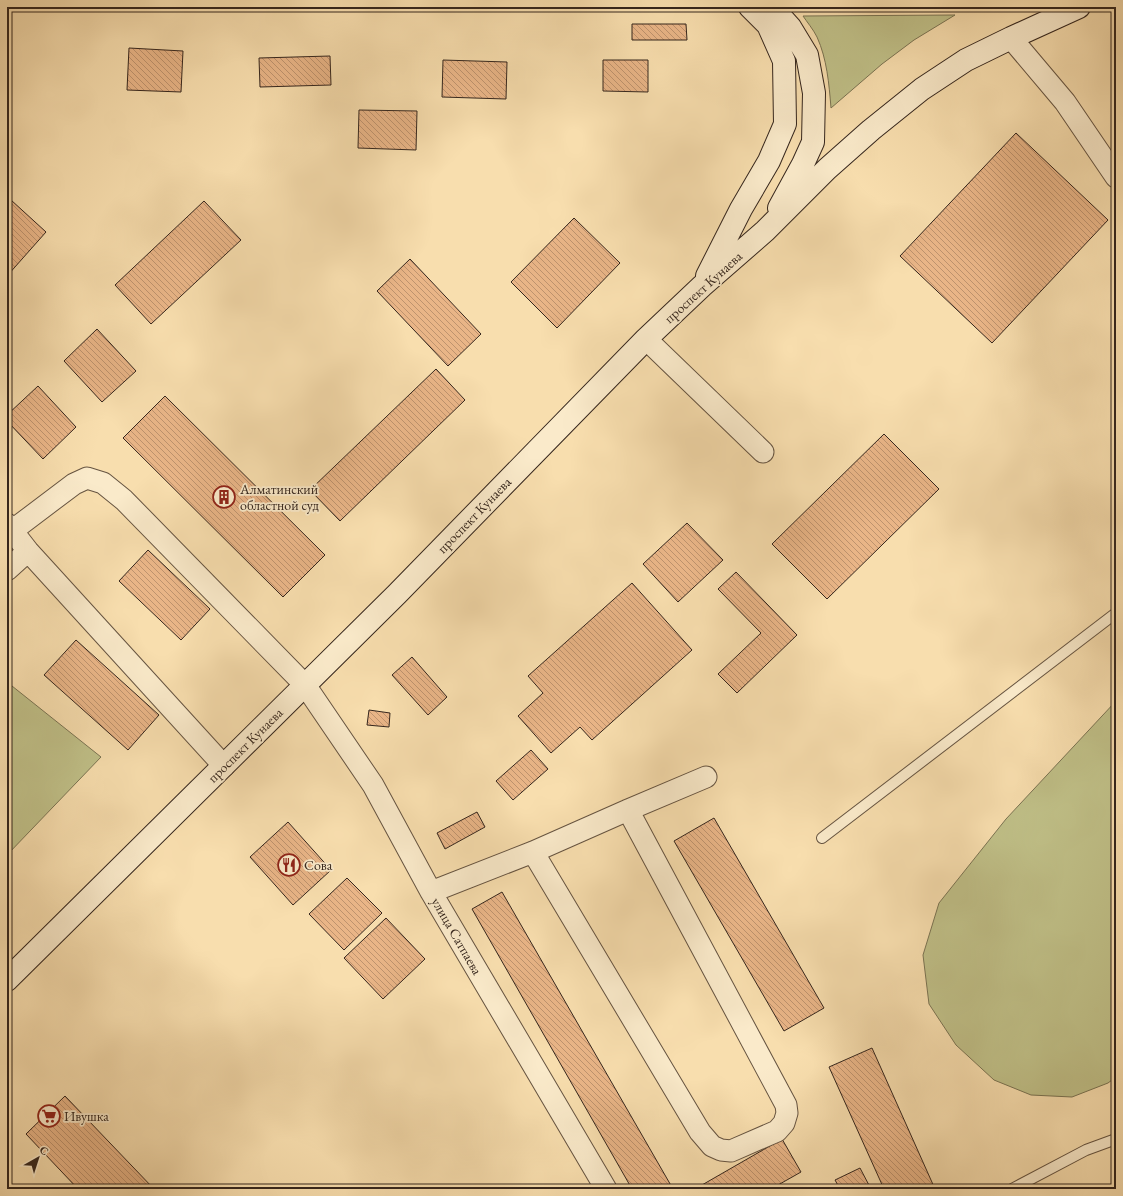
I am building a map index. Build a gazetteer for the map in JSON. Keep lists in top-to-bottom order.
{
  "streets": {
    "main road": ["проспект Кунаева"],
    "street": ["улица Сатпаева"]
  },
  "crossings": [
    ["проспект Кунаева", "улица Сатпаева"]
  ],
  "places": {
    "building": ["Алматинский областной суд"],
    "restaurant": ["Сова"],
    "supermarket": ["Ивушка"]
  },
  "north": "top right"
}
